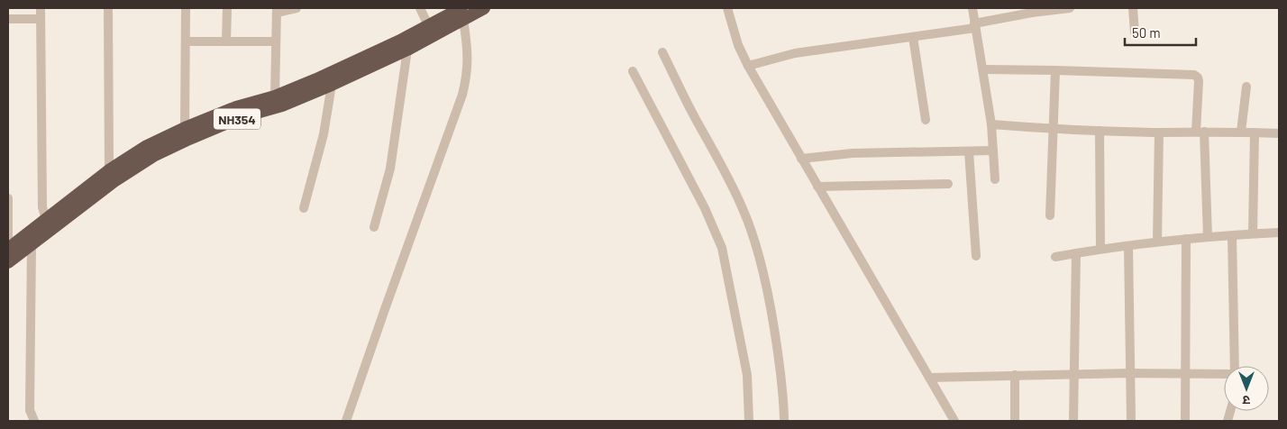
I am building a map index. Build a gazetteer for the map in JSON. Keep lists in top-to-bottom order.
{
  "streets": {
    "highway": ["NH354"]
  },
  "scale_bar": "50 m",
  "north": "bottom"
}
